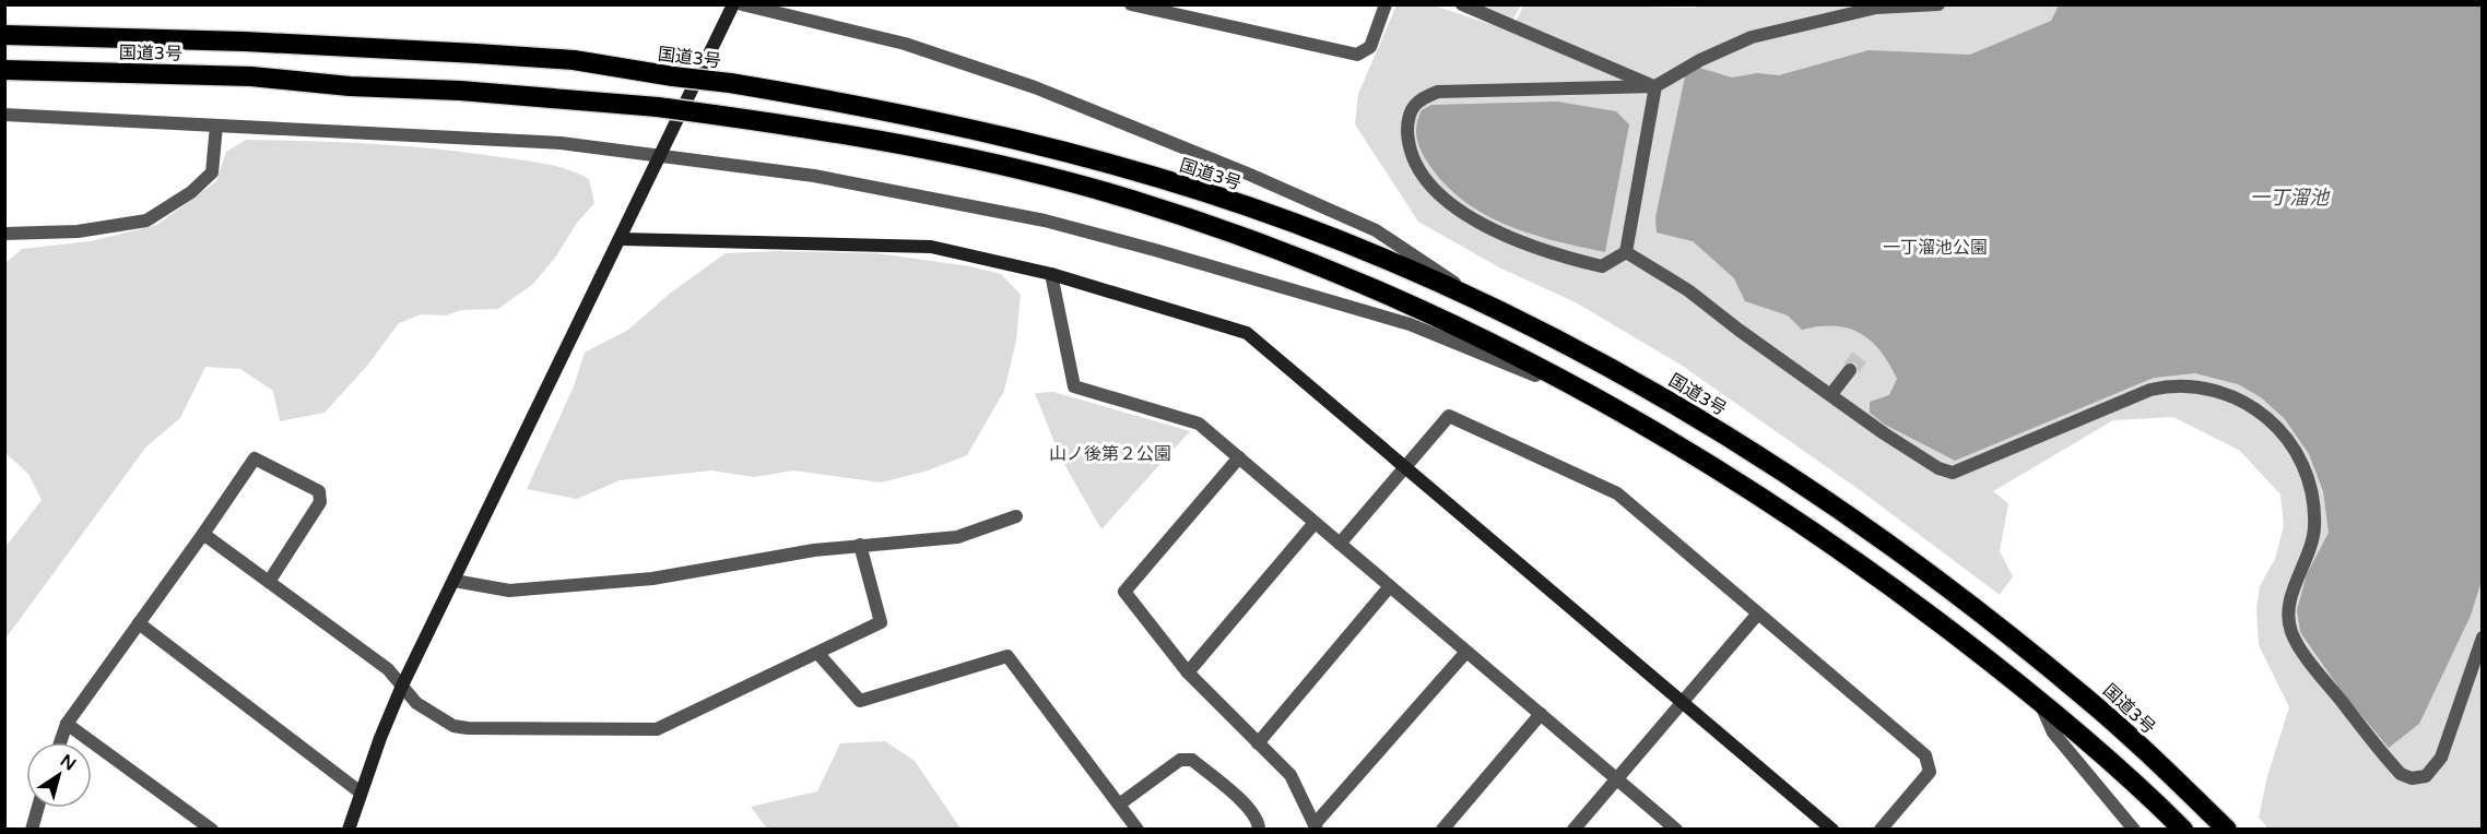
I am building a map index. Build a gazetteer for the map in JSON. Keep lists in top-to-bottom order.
{
  "streets": {
    "highway": ["国道3号"]
  },
  "water": ["一丁溜池"],
  "parks": ["一丁溜池公園", "山ノ後第２公園"],
  "north": "top right"
}
